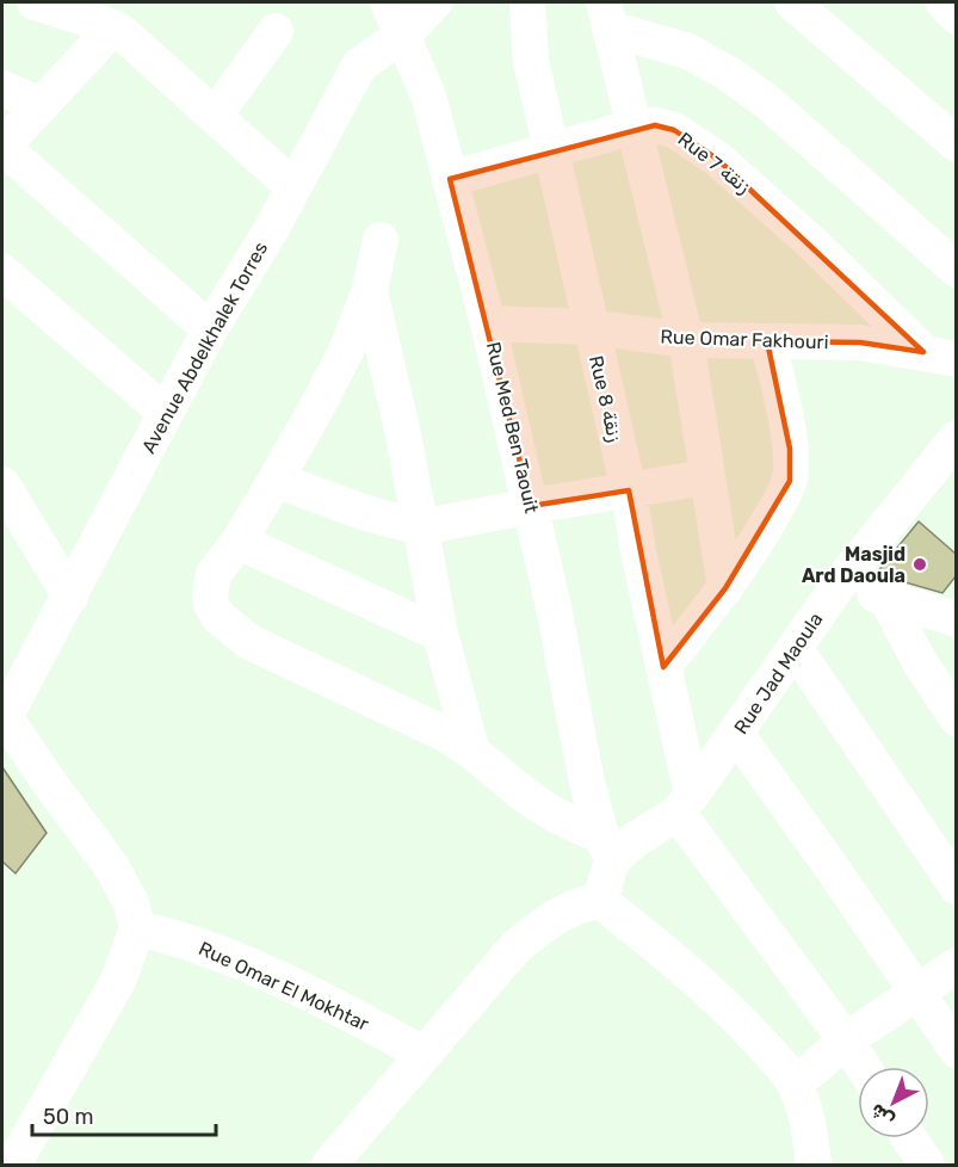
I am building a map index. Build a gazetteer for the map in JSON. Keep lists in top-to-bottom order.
{
  "streets": {
    "street": [
      "Rue 7 زنقة",
      "Rue Omar Fakhouri",
      "Avenue Abdelkhalek Torres",
      "Rue 8 زنقة",
      "Rue Med Ben Taouit",
      "Rue Jad Maoula",
      "Rue Omar El Mokhtar"
    ]
  },
  "crossings": [
    ["Rue 7 زنقة", "Rue Omar Fakhouri"],
    ["Rue 7 زنقة", "Rue 8 زنقة"],
    ["Rue 7 زنقة", "Rue Med Ben Taouit"],
    ["Rue Omar Fakhouri", "Rue 8 زنقة"],
    ["Rue Omar Fakhouri", "Rue Med Ben Taouit"],
    ["Avenue Abdelkhalek Torres", "Rue Med Ben Taouit"],
    ["Rue 8 زنقة", "Rue Jad Maoula"],
    ["Rue Med Ben Taouit", "Rue Jad Maoula"]
  ],
  "places": ["Masjid Ard Daoula"],
  "scale_bar": "50 m",
  "north": "bottom left"
}
